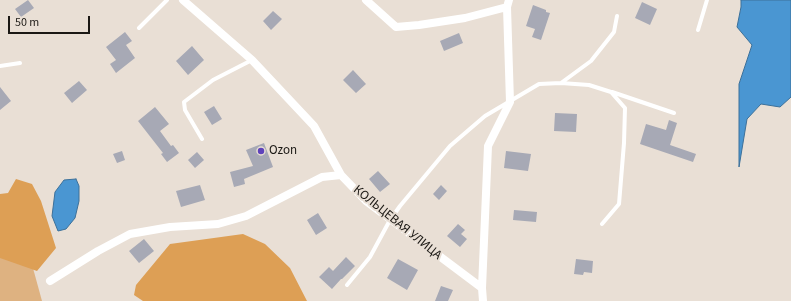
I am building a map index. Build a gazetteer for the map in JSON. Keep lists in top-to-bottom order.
{
  "streets": {
    "street": ["КОЛЬЦЕВАЯ УЛИЦА"]
  },
  "places": ["Ozon"],
  "scale_bar": "50 m"
}
